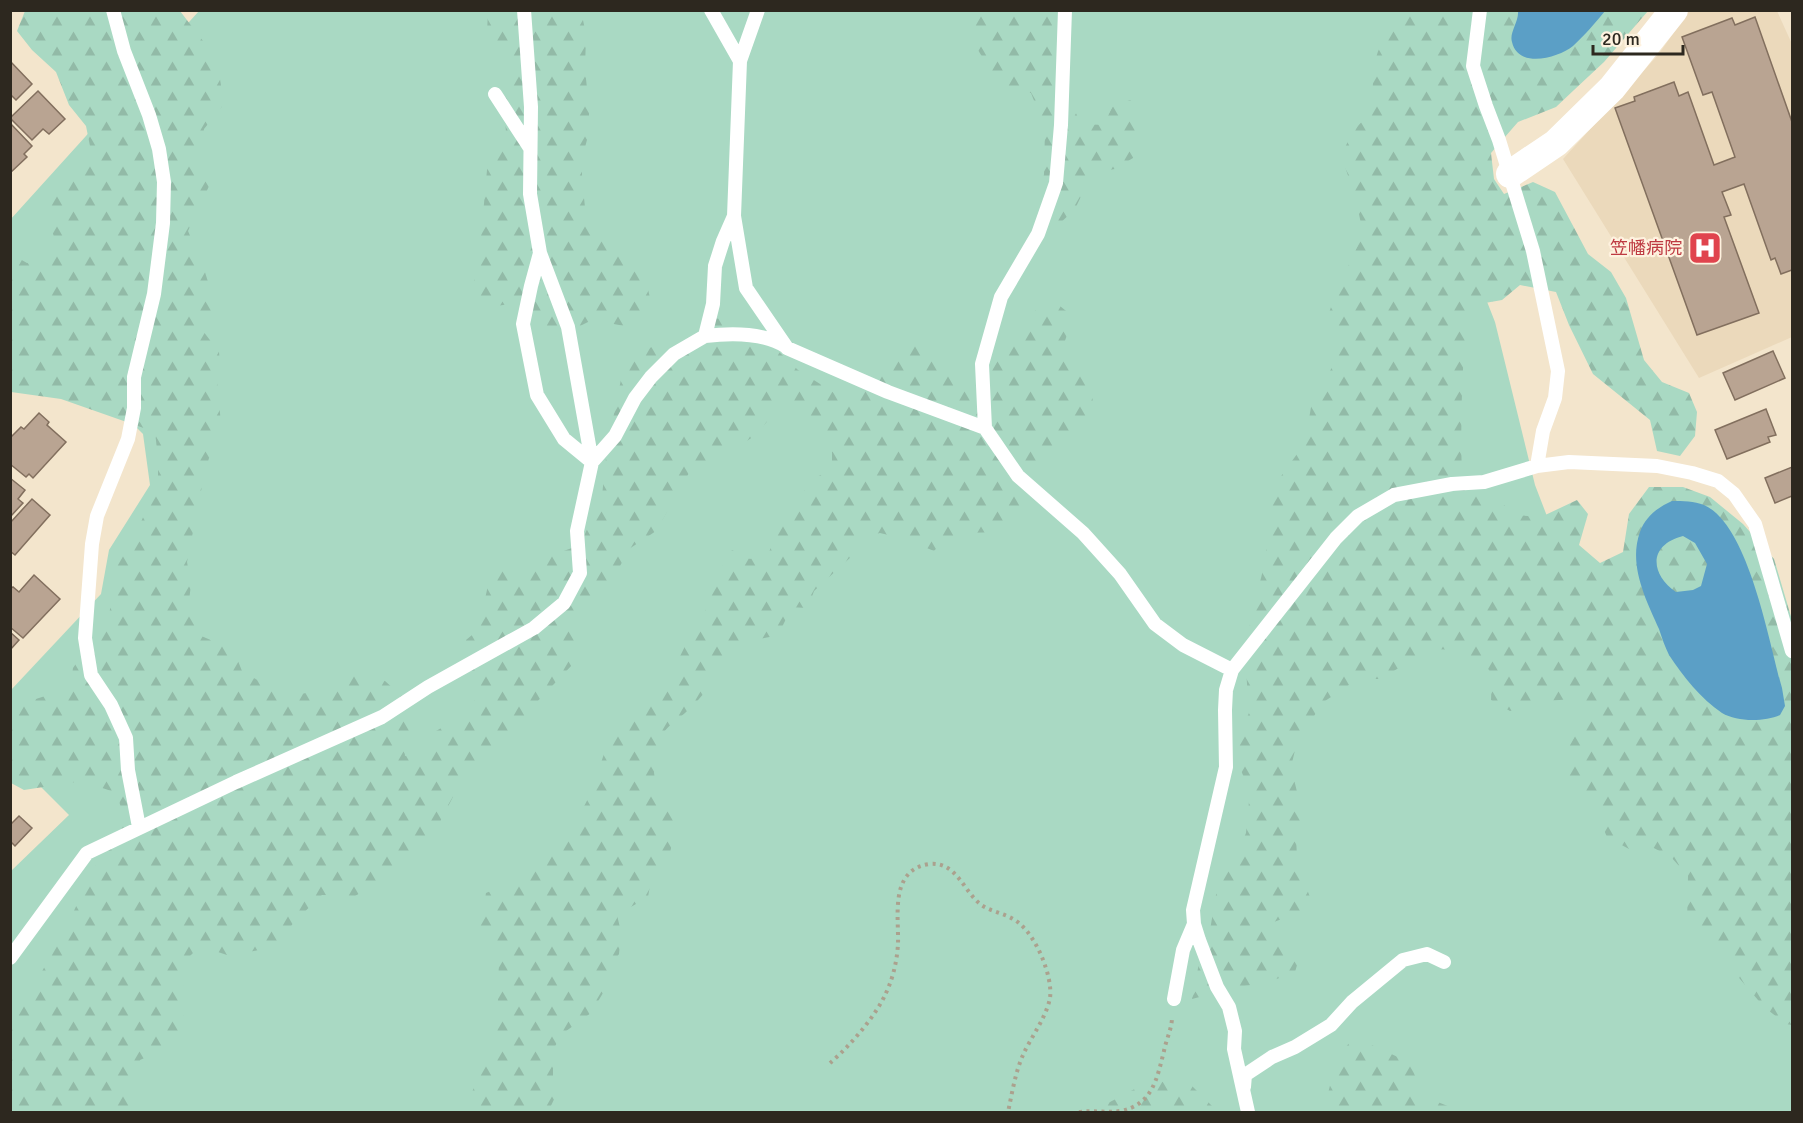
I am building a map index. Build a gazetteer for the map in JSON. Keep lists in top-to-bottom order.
{
  "places": {
    "hospital": ["笠幡病院"]
  },
  "scale_bar": "20 m"
}
